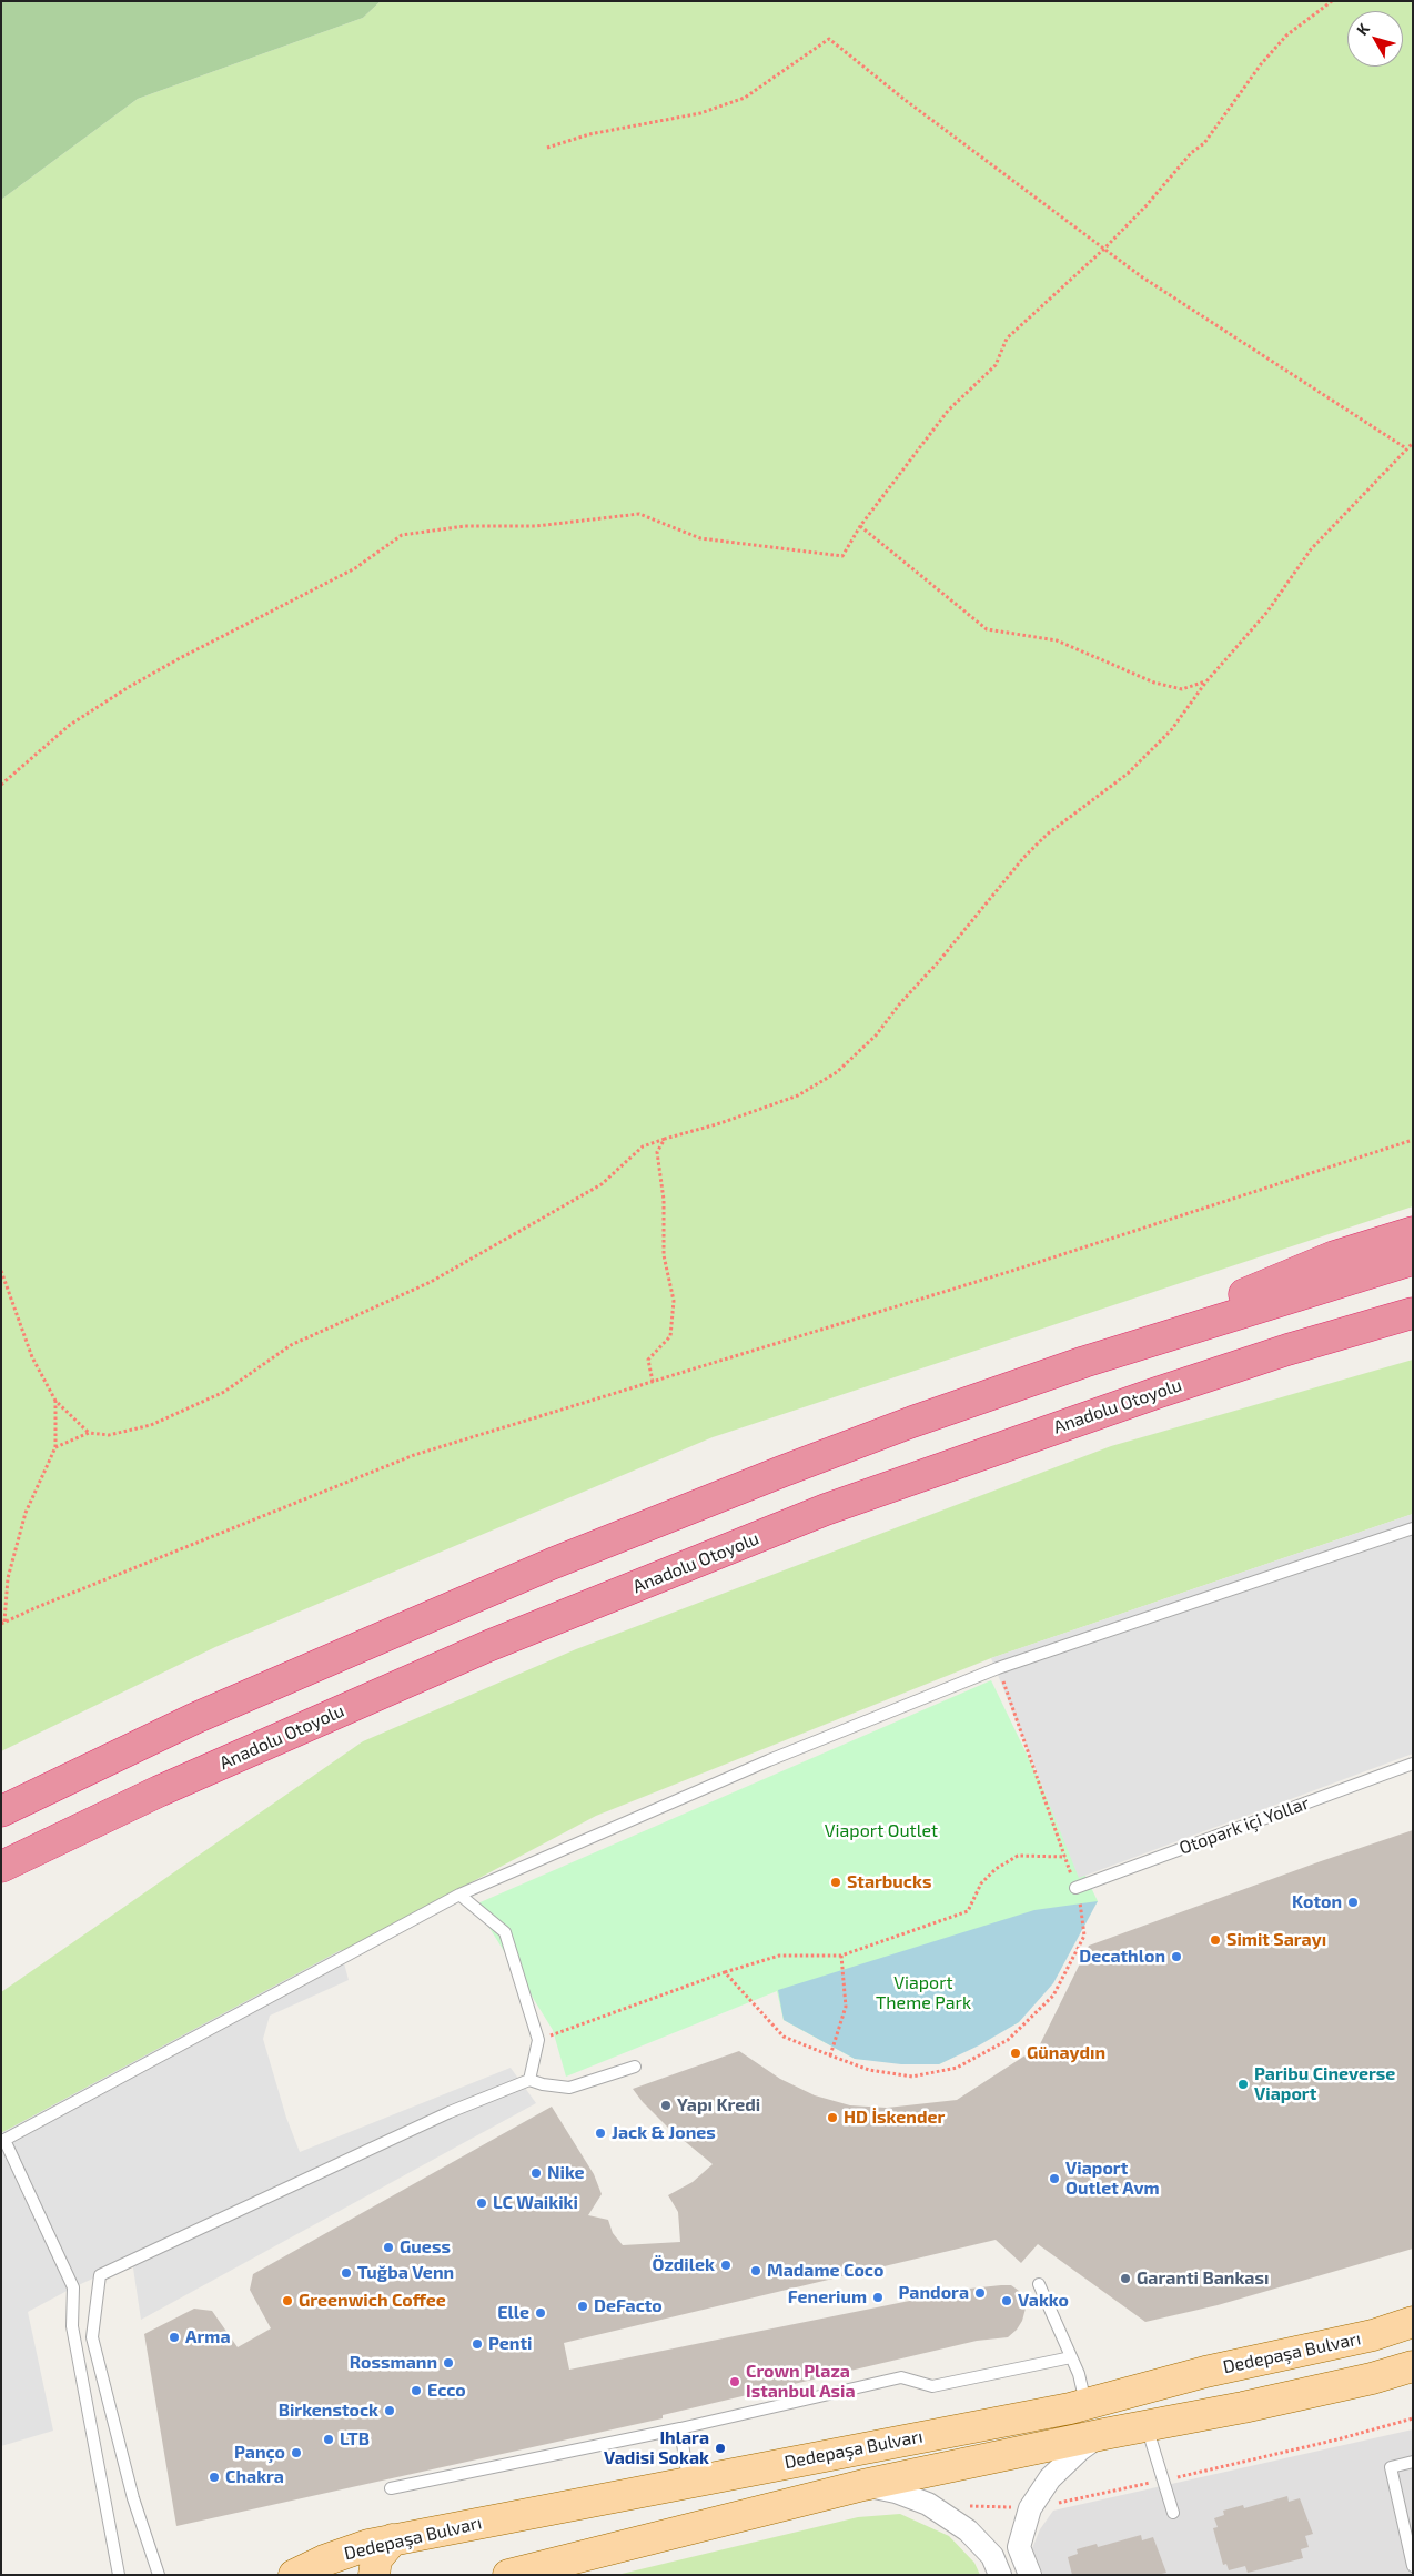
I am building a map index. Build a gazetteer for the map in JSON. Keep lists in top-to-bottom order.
{
  "streets": {
    "highway": ["Anadolu Otoyolu"],
    "main road": ["Dedepaşa Bulvarı"],
    "lane": ["Otopark içi Yollar"]
  },
  "parks": ["Viaport Outlet", "Viaport Theme Park"],
  "places": [
    "Starbucks",
    "Koton",
    "Simit Sarayı",
    "Decathlon",
    "Günaydın",
    "Paribu Cineverse Viaport",
    "Yapı Kredi",
    "HD İskender",
    "Jack & Jones",
    "Nike",
    "Viaport Outlet Avm",
    "LC Waikiki",
    "Guess",
    "Özdilek",
    "Madame Coco",
    "Tuğba Venn",
    "Garanti Bankası",
    "Pandora",
    "Fenerium",
    "Greenwich Coffee",
    "Vakko",
    "DeFacto",
    "Elle",
    "Arma",
    "Penti",
    "Rossmann",
    "Crown Plaza Istanbul Asia",
    "Ecco",
    "Birkenstock",
    "LTB",
    "Ihlara Vadisi Sokak",
    "Panço",
    "Chakra"
  ],
  "north": "top left"
}
